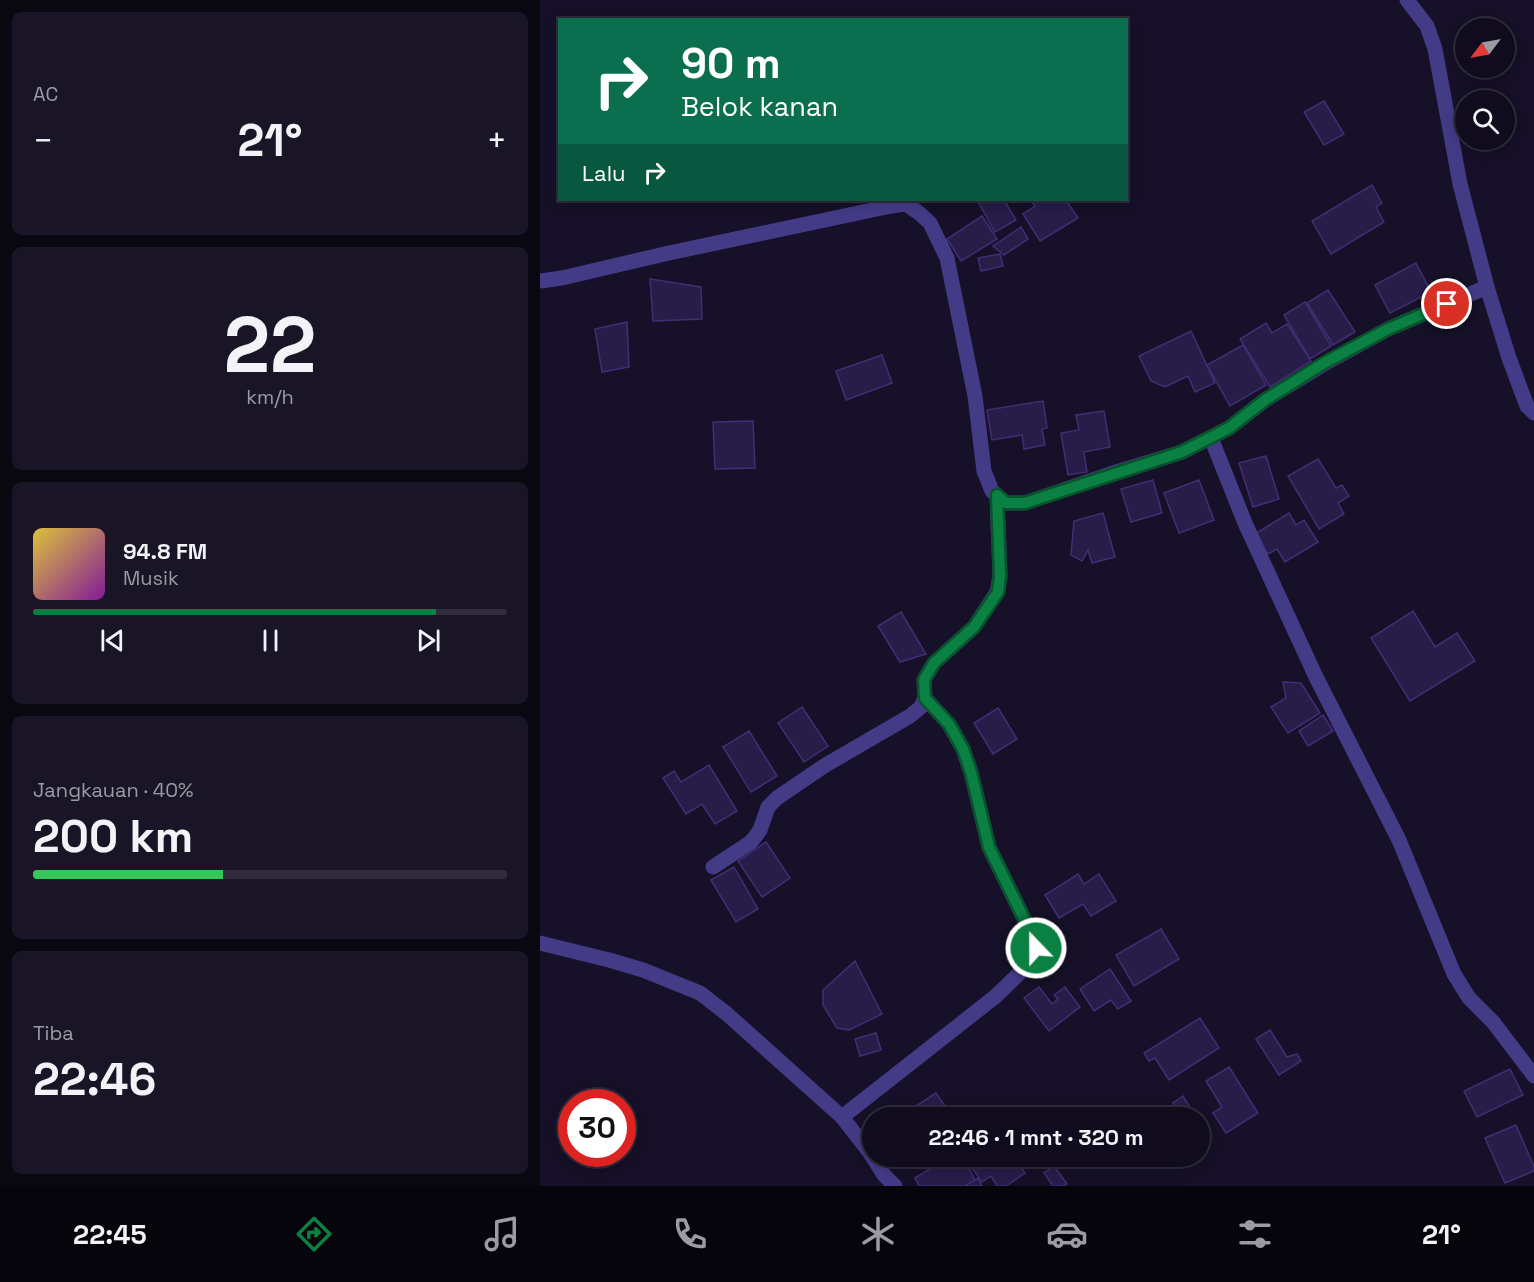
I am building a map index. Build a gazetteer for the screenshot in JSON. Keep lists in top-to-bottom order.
{
  "north": "bottom left",
  "page": {
    "tile": [
      "AC",
      ["22", "km/h"],
      ["Jangkauan · 40%", "200 km"],
      ["Tiba", "22:46"]
    ],
    "turn": ["90 m", "Belok kanan"],
    "heat": ["−", "21°", "+"],
    "then": "Lalu",
    "song": ["94.8 FM", "Musik"],
    "limit": "30",
    "trip": "22:46 · 1 mnt · 320 m",
    "tabs": ["22:45", "21°"]
  }
}
